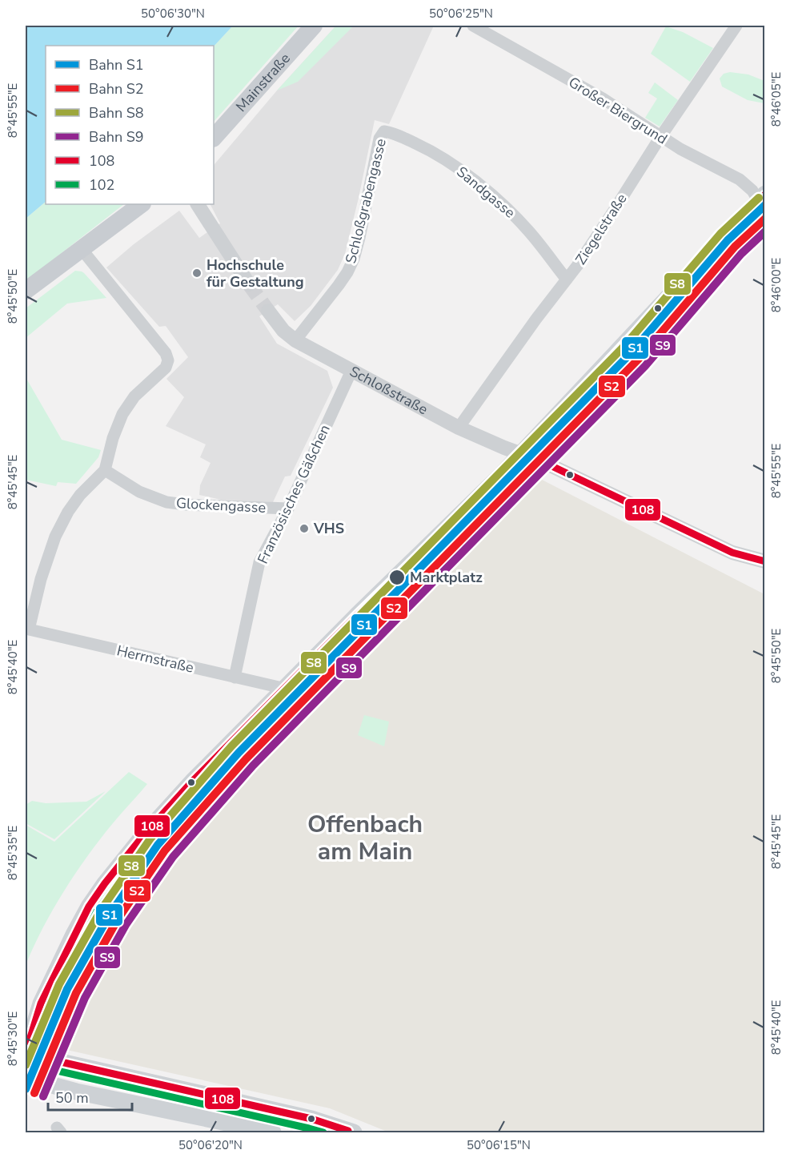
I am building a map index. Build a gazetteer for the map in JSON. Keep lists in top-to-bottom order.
{
  "streets": {
    "main road": ["Mainstraße"],
    "street": [
      "Großer Biergrund",
      "Sandgasse",
      "Schloßgrabengasse",
      "Ziegelstraße",
      "Schloßstraße",
      "Französisches Gäßchen",
      "Glockengasse",
      "Herrnstraße"
    ]
  },
  "crossings": [
    ["Großer Biergrund", "Ziegelstraße"],
    ["Sandgasse", "Schloßgrabengasse"],
    ["Sandgasse", "Ziegelstraße"],
    ["Schloßgrabengasse", "Schloßstraße"],
    ["Ziegelstraße", "Schloßstraße"],
    ["Schloßstraße", "Französisches Gäßchen"],
    ["Französisches Gäßchen", "Glockengasse"],
    ["Französisches Gäßchen", "Herrnstraße"]
  ],
  "districts": ["Offenbach am Main"],
  "places": ["Hochschule für Gestaltung", "VHS", "Marktplatz"],
  "lines": [
    "transit line 108",
    "rail line S8",
    "rail line S1",
    "transit line 102",
    "rail line S2",
    "rail line S9"
  ],
  "legend": [
    "Bahn S1",
    "Bahn S2",
    "Bahn S8",
    "Bahn S9",
    "108",
    "102"
  ],
  "scale_bar": "50 m",
  "coordinates": [
    "50°06'30\"N",
    "50°06'25\"N",
    "8°46'05\"E",
    "8°45'55\"E",
    "8°46'00\"E",
    "8°45'50\"E",
    "8°45'45\"E",
    "8°45'40\"E",
    "8°45'35\"E",
    "8°45'30\"E",
    "50°06'20\"N",
    "50°06'15\"N"
  ]
}
